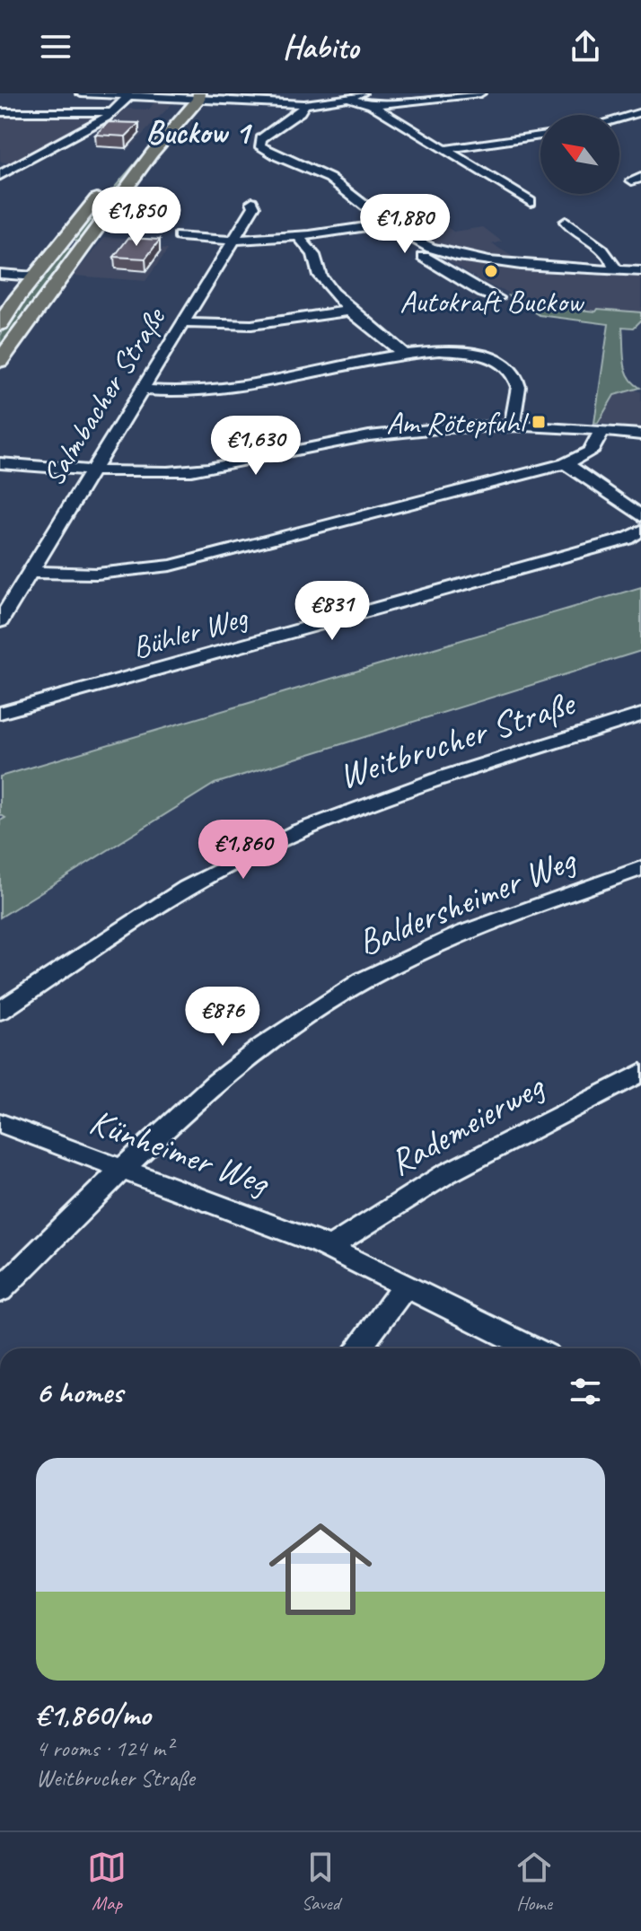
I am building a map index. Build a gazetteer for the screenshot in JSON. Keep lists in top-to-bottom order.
{
  "streets": {
    "street": [
      "Salmbacher Straße",
      "Bühler Weg",
      "Weitbrucher Straße",
      "Baldersheimer Weg",
      "Rademeierweg",
      "Künheimer Weg"
    ]
  },
  "crossings": [
    ["Baldersheimer Weg", "Künheimer Weg"],
    ["Rademeierweg", "Künheimer Weg"]
  ],
  "districts": ["Buckow 1"],
  "places": {
    "other": ["Autokraft Buckow"],
    "transit": ["Am Rötepfuhl"]
  },
  "north": "top left",
  "page": {
    "header": "Habito",
    "price": [
      "€1,850",
      "€1,880",
      "€1,630",
      "€831",
      "€1,860",
      "€876"
    ],
    "heading": "6 homes",
    "list": [
      {
        "name": "€1,860/mo",
        "note": "4 rooms · 124 m² · Weitbrucher Straße"
      }
    ],
    "tabs": ["Map", "Saved", "Home"]
  }
}
